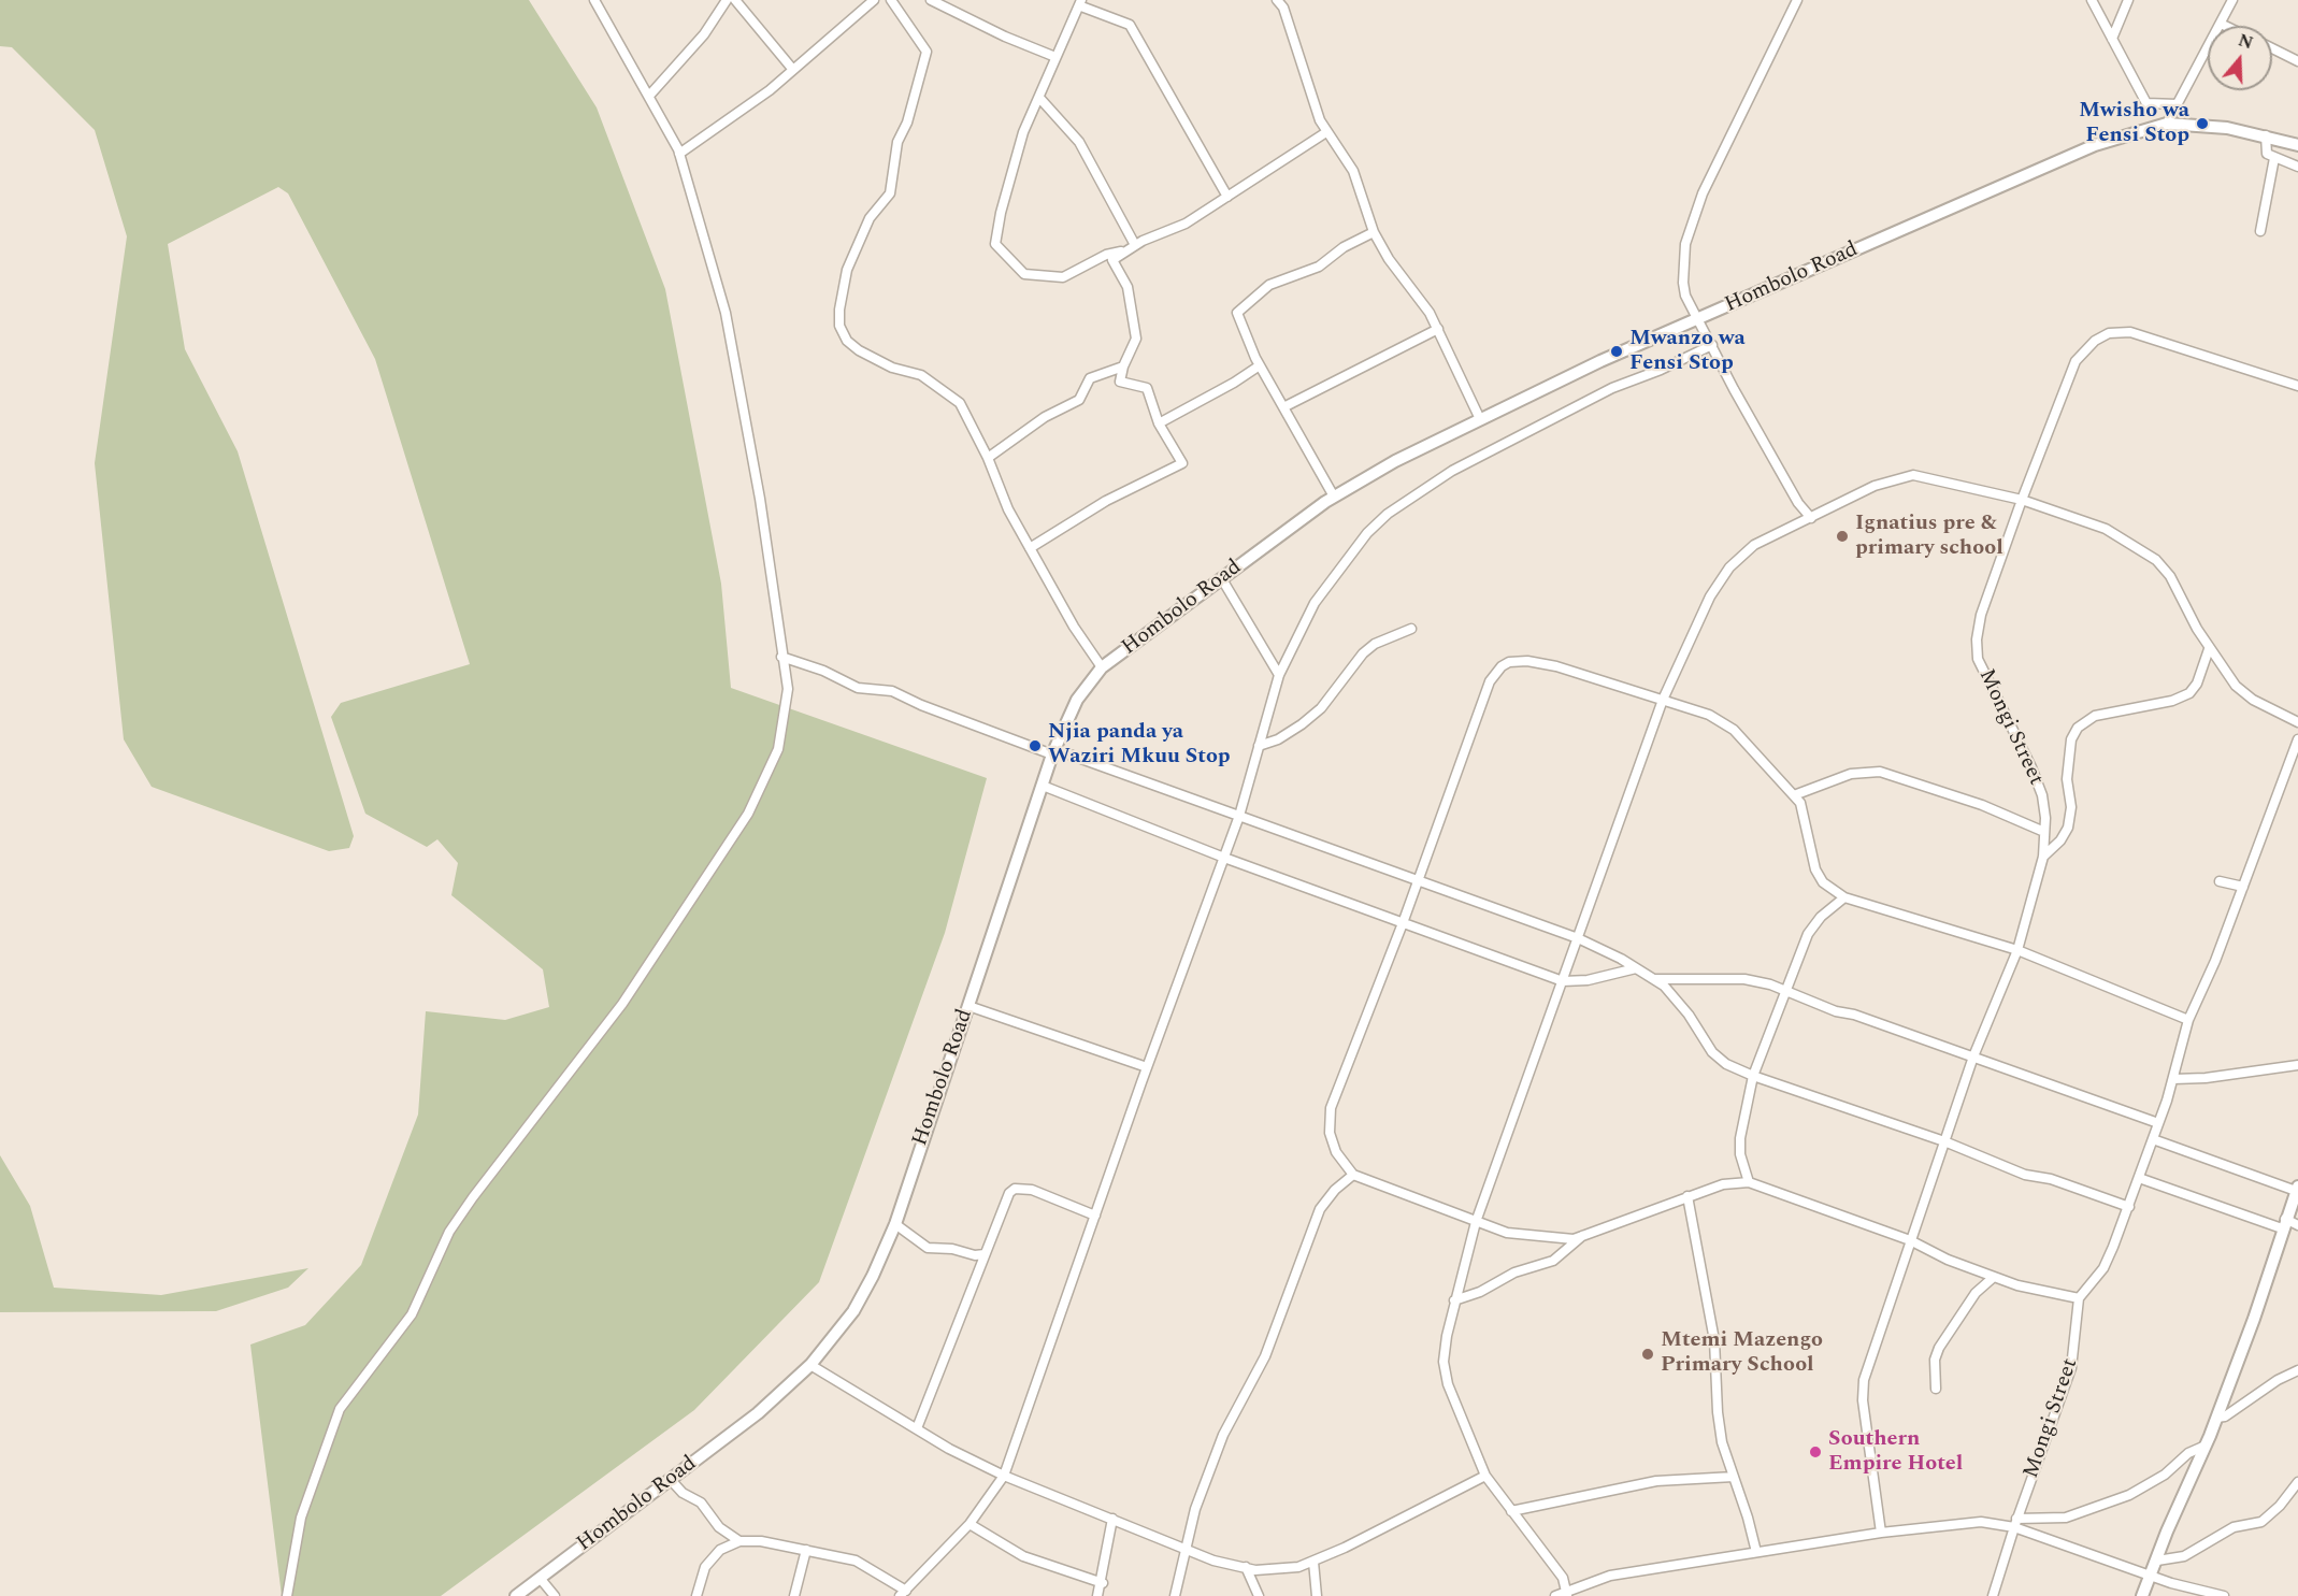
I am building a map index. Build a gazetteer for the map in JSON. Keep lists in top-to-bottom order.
{
  "streets": {
    "street": ["Hombolo Road", "Mongi Street"]
  },
  "places": [
    "Mwisho wa Fensi Stop",
    "Mwanzo wa Fensi Stop",
    "Ignatius pre & primary school",
    "Njia panda ya Waziri Mkuu Stop",
    "Mtemi Mazengo Primary School",
    "Southern Empire Hotel"
  ],
  "north": "top"
}
